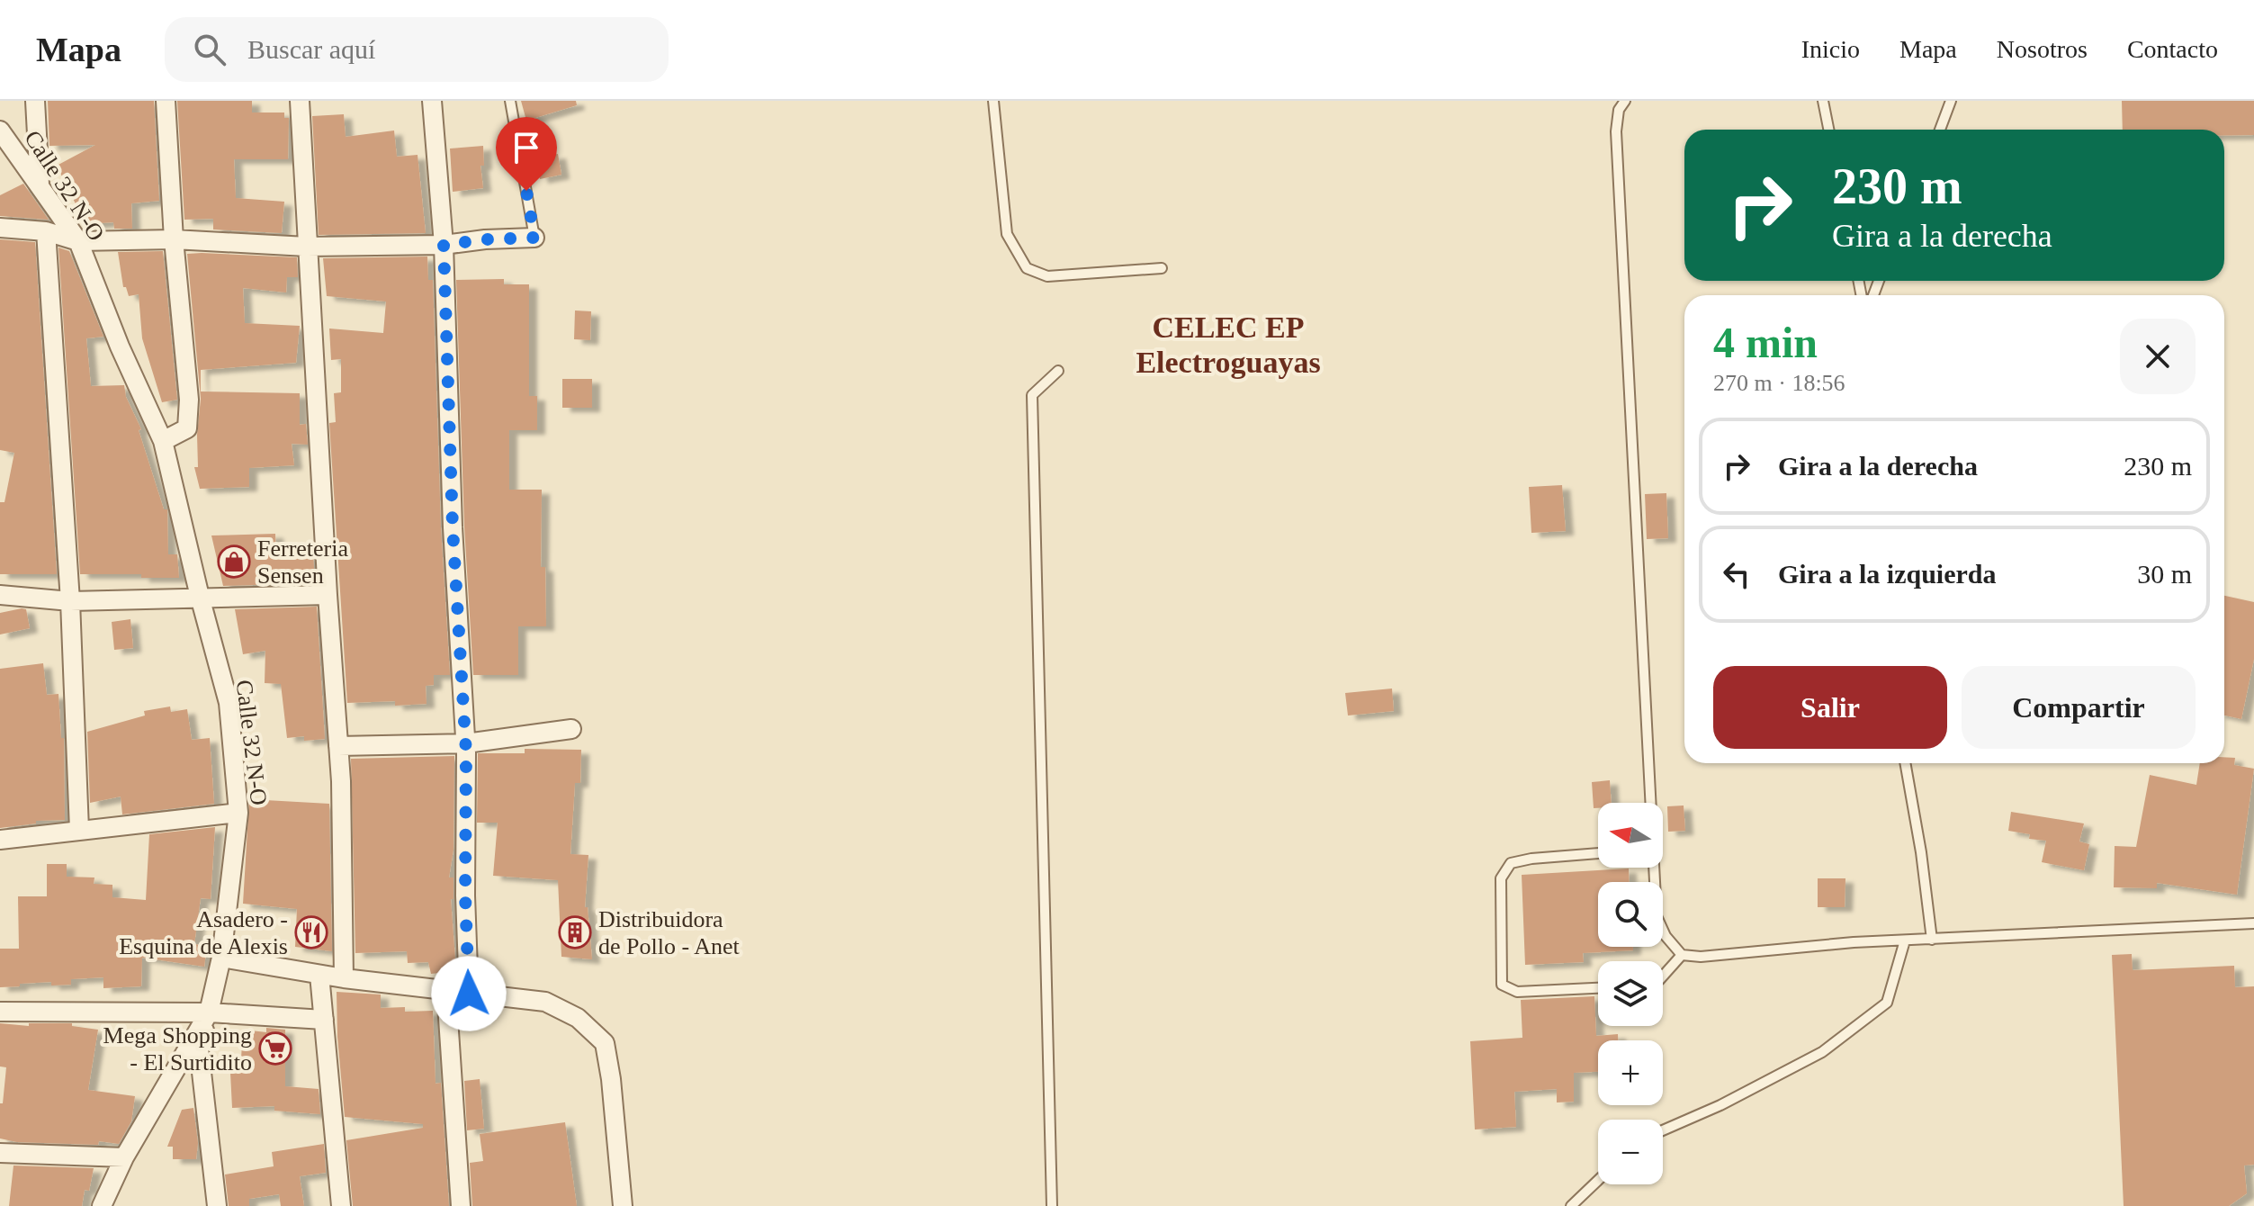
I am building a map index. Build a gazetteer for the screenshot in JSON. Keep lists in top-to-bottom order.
{
  "streets": {
    "street": ["Calle 32 N-O"]
  },
  "districts": ["CELEC EP Electroguayas"],
  "places": {
    "shop": ["Ferreteria Sensen"],
    "restaurant": ["Asadero - Esquina de Alexis"],
    "building": ["Distribuidora de Pollo - Anet"],
    "supermarket": ["Mega Shopping - El Surtidito"]
  },
  "north": "left",
  "page": {
    "header": "Mapa",
    "search": "Buscar aquí",
    "nav": [
      "Inicio",
      "Mapa",
      "Nosotros",
      "Contacto"
    ],
    "turn": ["230 m", "Gira a la derecha"],
    "heading": ["4 min", "270 m · 18:56"],
    "list": [
      {
        "name": "Gira a la derecha",
        "value": "230 m"
      },
      {
        "name": "Gira a la izquierda",
        "value": "30 m"
      }
    ],
    "buttons": ["Salir", "Compartir"],
    "map_buttons": ["+", "−"]
  }
}
